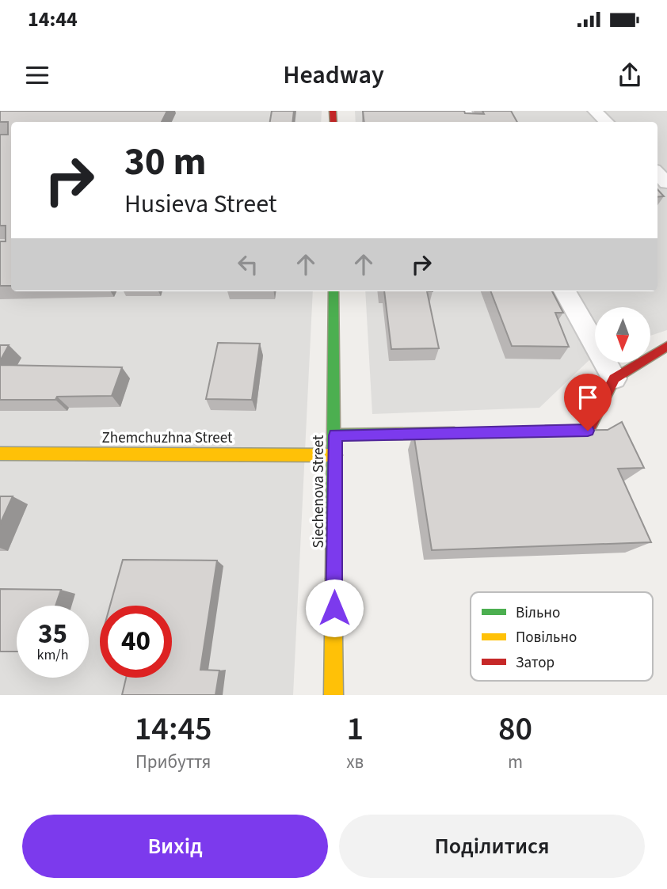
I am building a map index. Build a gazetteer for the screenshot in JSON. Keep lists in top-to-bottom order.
{
  "streets": {
    "street": ["Zhemchuzhna Street", "Siechenova Street"]
  },
  "crossings": [
    ["Zhemchuzhna Street", "Siechenova Street"]
  ],
  "legend": ["Вільно", "Повільно", "Затор"],
  "north": "bottom",
  "page": {
    "status": "14:44",
    "header": "Headway",
    "turn": ["30 m", "Husieva Street"],
    "speed": "35 km/h",
    "limit": "40",
    "eta": [
      "14:45",
      "Прибуття",
      "1",
      "хв",
      "80",
      "m"
    ],
    "buttons": ["Вихід", "Поділитися"]
  }
}
